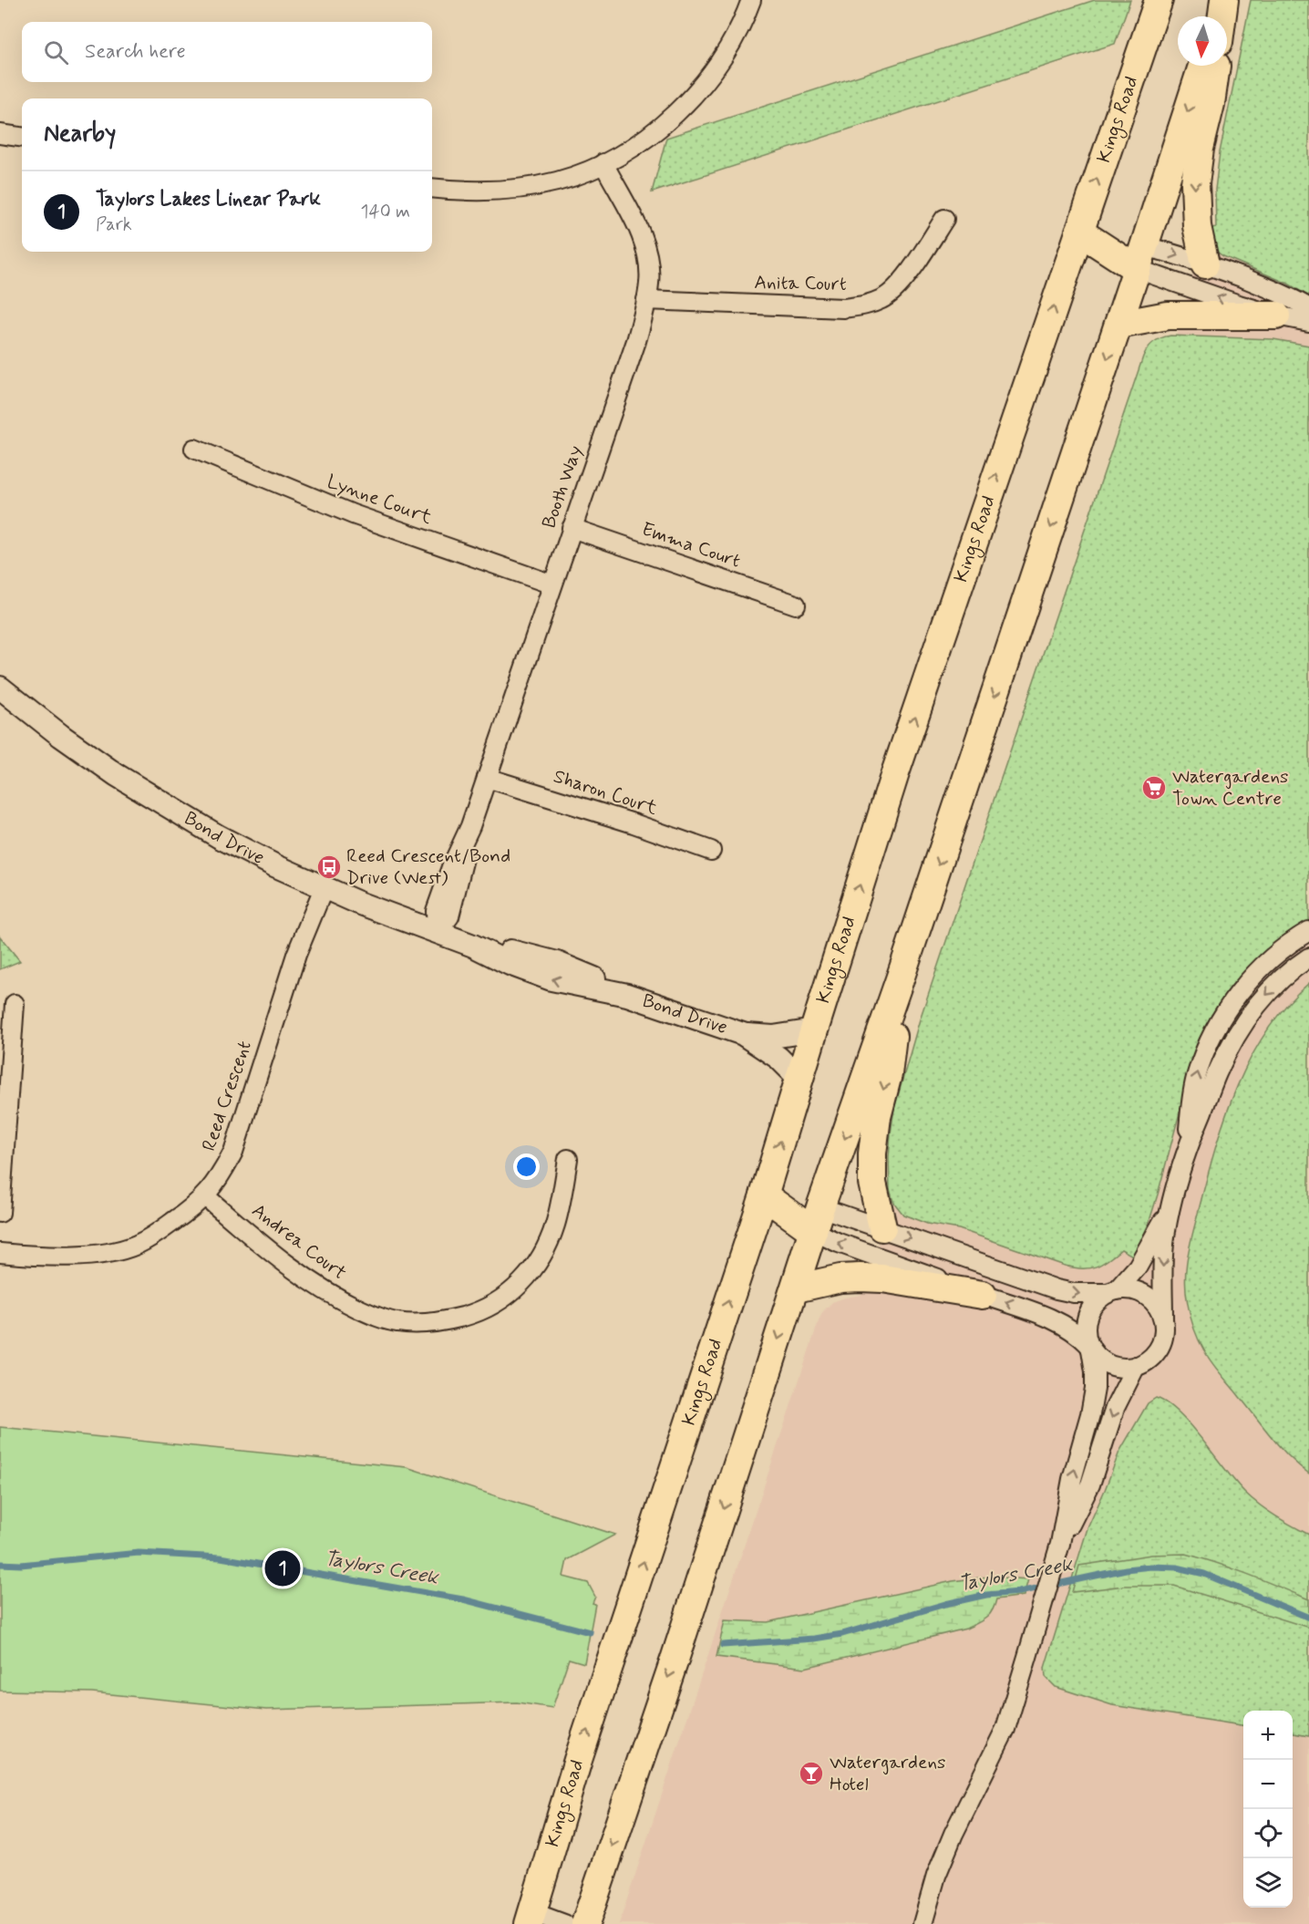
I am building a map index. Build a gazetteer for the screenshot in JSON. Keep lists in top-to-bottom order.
{
  "streets": {
    "main road": ["Kings Road"],
    "street": [
      "Anita Court",
      "Booth Way",
      "Lynne Court",
      "Emma Court",
      "Sharon Court",
      "Bond Drive",
      "Reed Crescent",
      "Andrea Court"
    ]
  },
  "crossings": [
    ["Anita Court", "Booth Way"],
    ["Booth Way", "Lynne Court"],
    ["Booth Way", "Emma Court"],
    ["Booth Way", "Sharon Court"],
    ["Booth Way", "Bond Drive"],
    ["Bond Drive", "Reed Crescent"],
    ["Reed Crescent", "Andrea Court"]
  ],
  "water": ["Taylors Creek"],
  "places": {
    "supermarket": ["Watergardens Town Centre"],
    "bus stop": ["Reed Crescent/Bond Drive (West)"],
    "bar": ["Watergardens Hotel"]
  },
  "north": "bottom",
  "page": {
    "search": "Search here",
    "heading": "Nearby",
    "list": [
      {
        "mark": "1",
        "name": "Taylors Lakes Linear Park",
        "note": "Park",
        "value": "140 m"
      }
    ],
    "pins": "1",
    "map_buttons": ["+", "−"]
  }
}
